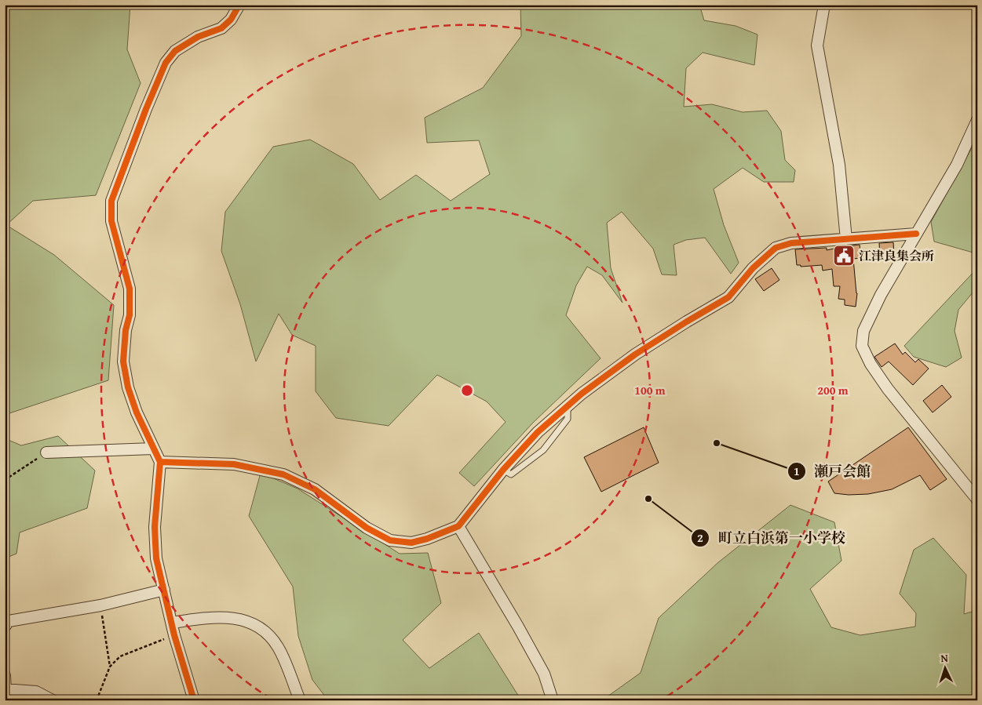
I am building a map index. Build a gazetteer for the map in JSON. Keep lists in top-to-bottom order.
{
  "places": {
    "public building": ["江津良集会所"],
    "other": ["瀬戸会館", "町立白浜第一小学校"]
  },
  "north": "top",
  "rings": ["100 m", "200 m"]
}
